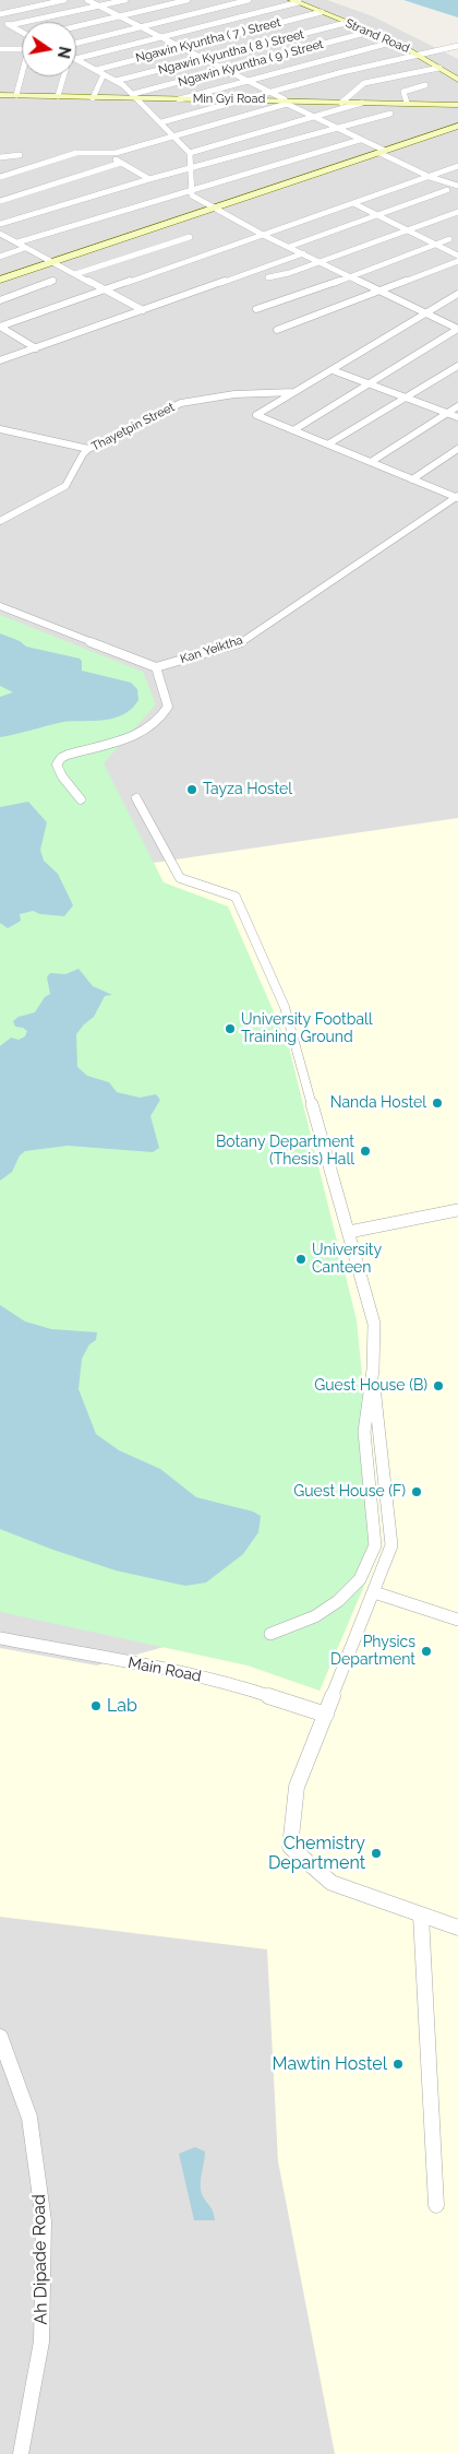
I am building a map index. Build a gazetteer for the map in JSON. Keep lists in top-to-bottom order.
{
  "streets": {
    "main road": ["Strand Road", "Min Gyi Road"],
    "street": [
      "Ngawin Kyuntha ( 7 ) Street",
      "Ngawin Kyuntha ( 8 ) Street",
      "Ngawin Kyuntha ( 9 ) Street",
      "Thayetpin Street",
      "Kan Yeiktha",
      "Main Road",
      "Ah Dipade Road"
    ]
  },
  "crossings": [
    ["Strand Road", "Ngawin Kyuntha ( 7 ) Street"],
    ["Strand Road", "Ngawin Kyuntha ( 8 ) Street"],
    ["Strand Road", "Ngawin Kyuntha ( 9 ) Street"],
    ["Ngawin Kyuntha ( 9 ) Street", "Min Gyi Road"]
  ],
  "places": [
    "Tayza Hostel",
    "University Football Training Ground",
    "Nanda Hostel",
    "Botany Department (Thesis) Hall",
    "University Canteen",
    "Guest House (B)",
    "Guest House (F)",
    "Physics Department",
    "Lab",
    "Chemistry Department",
    "Mawtin Hostel"
  ],
  "north": "right"
}
